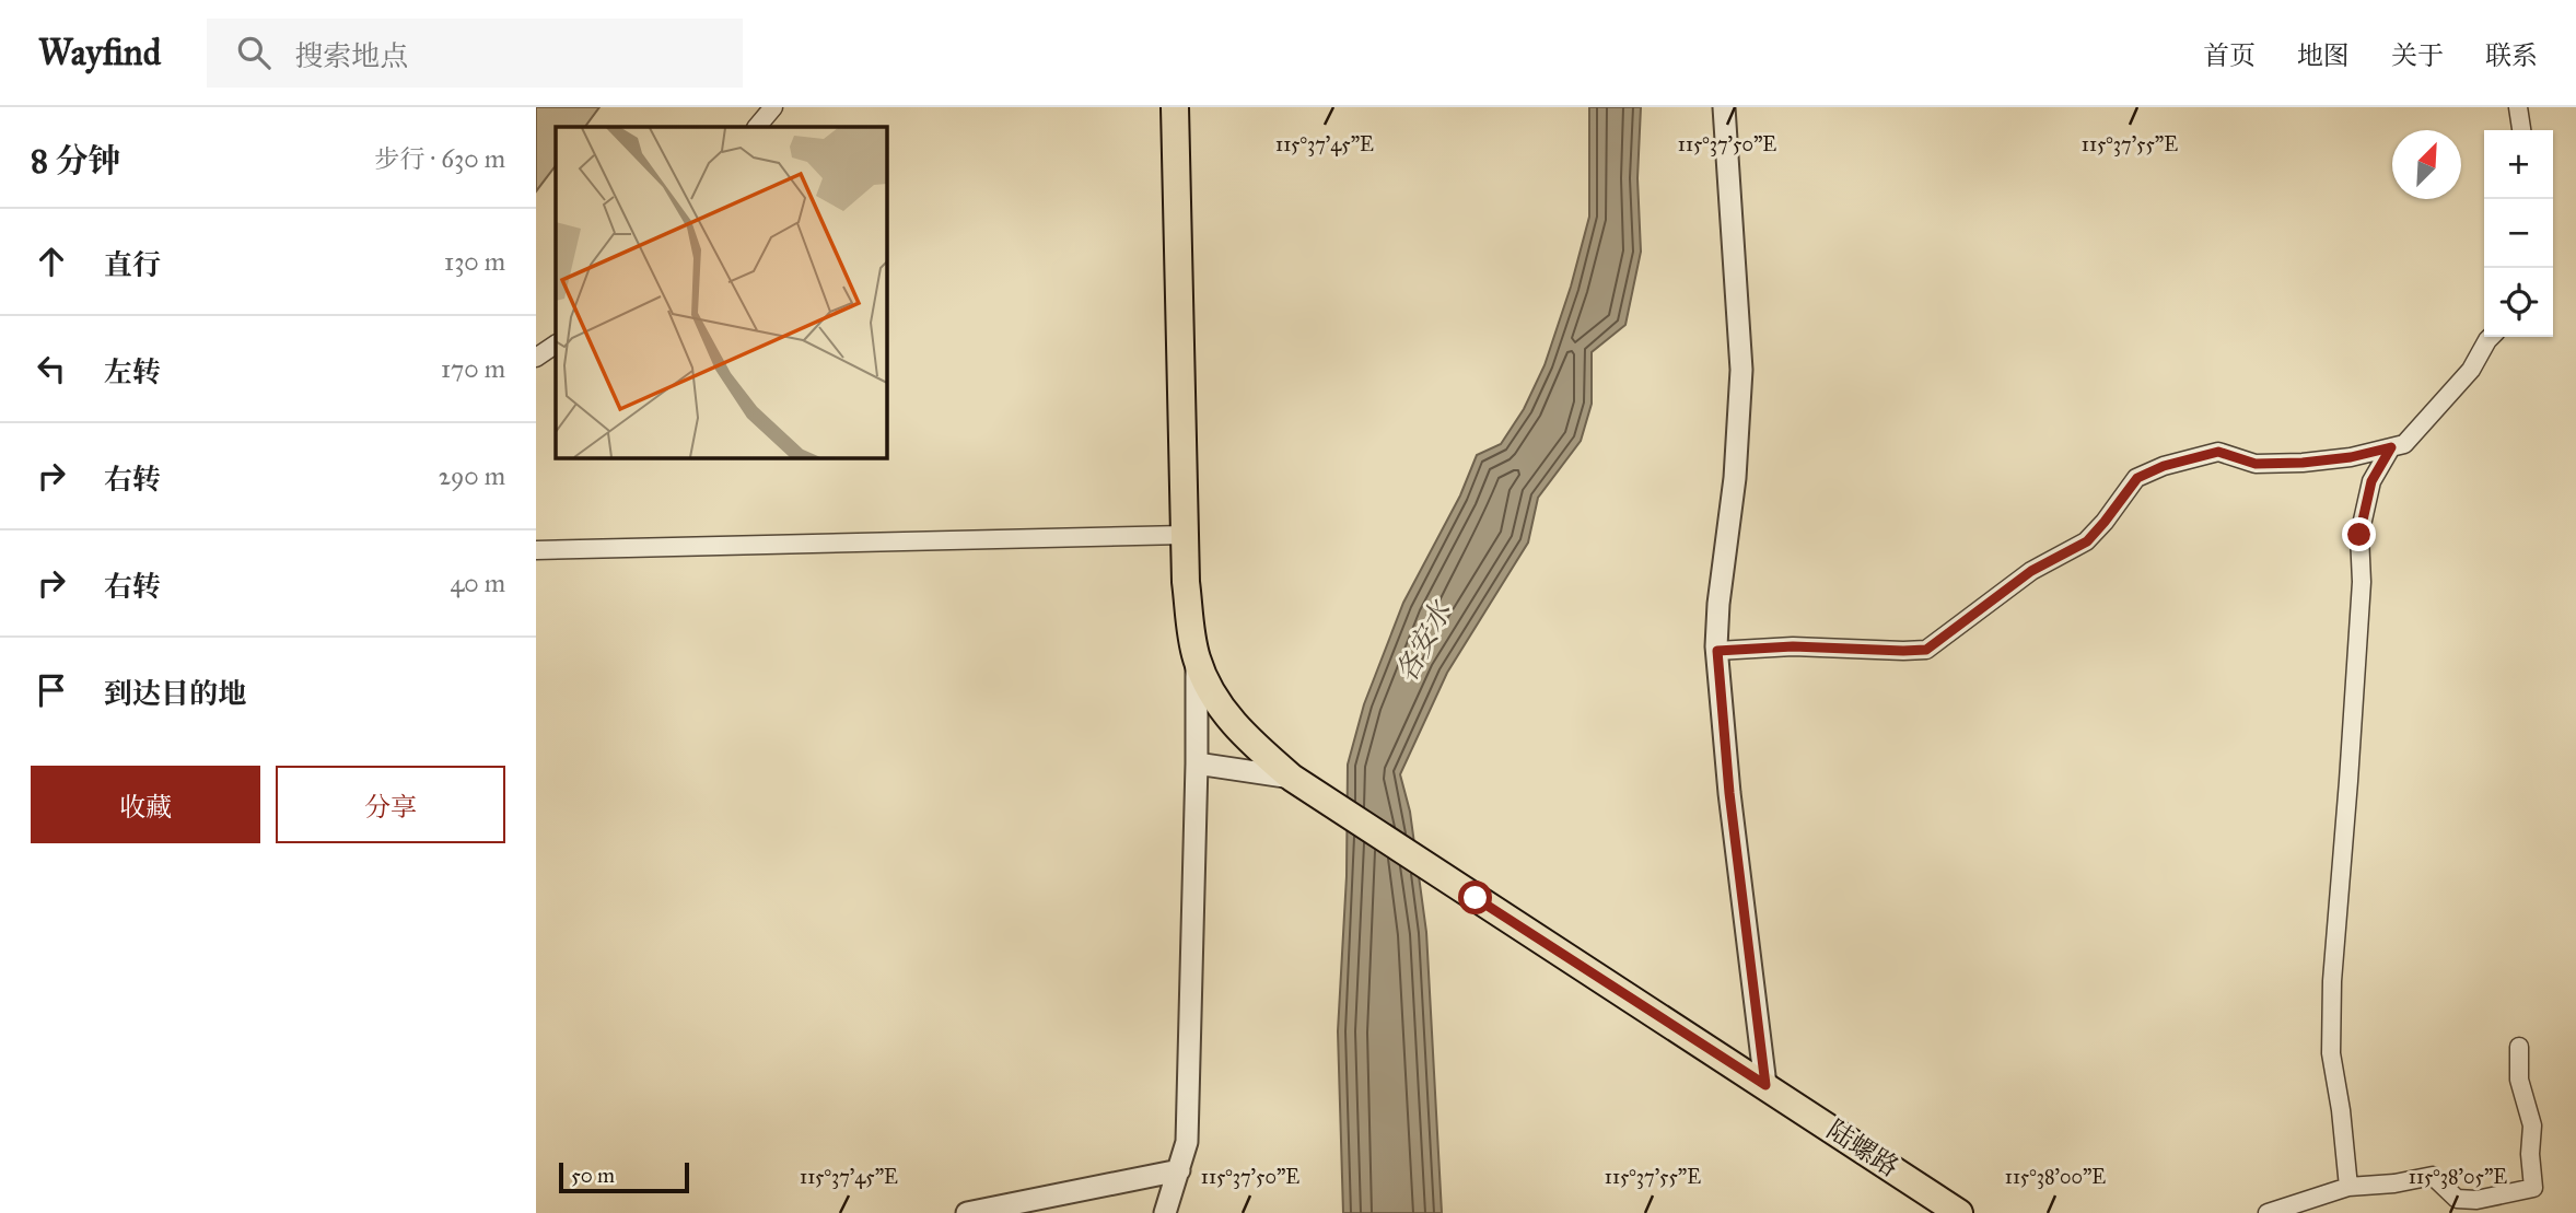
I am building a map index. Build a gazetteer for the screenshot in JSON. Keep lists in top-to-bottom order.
{
  "streets": {
    "main road": ["陆螺路"]
  },
  "water": ["各安水"],
  "scale_bar": "50 m",
  "north": "top right",
  "page": {
    "header": "Wayfind",
    "search": "搜索地点",
    "nav": [
      "首页",
      "地图",
      "关于",
      "联系"
    ],
    "heading": ["8 分钟", "步行 · 630 m"],
    "map_buttons": ["+", "−"],
    "list": [
      ["直行", "130 m"],
      ["左转", "170 m"],
      ["右转", "290 m"],
      ["右转", "40 m"],
      "到达目的地"
    ],
    "buttons": ["收藏", "分享"],
    "scale": "50 m"
  },
  "coordinates": [
    "115°37'45\"E",
    "115°37'50\"E",
    "115°37'55\"E",
    "115°38'00\"E",
    "115°38'05\"E"
  ]
}
